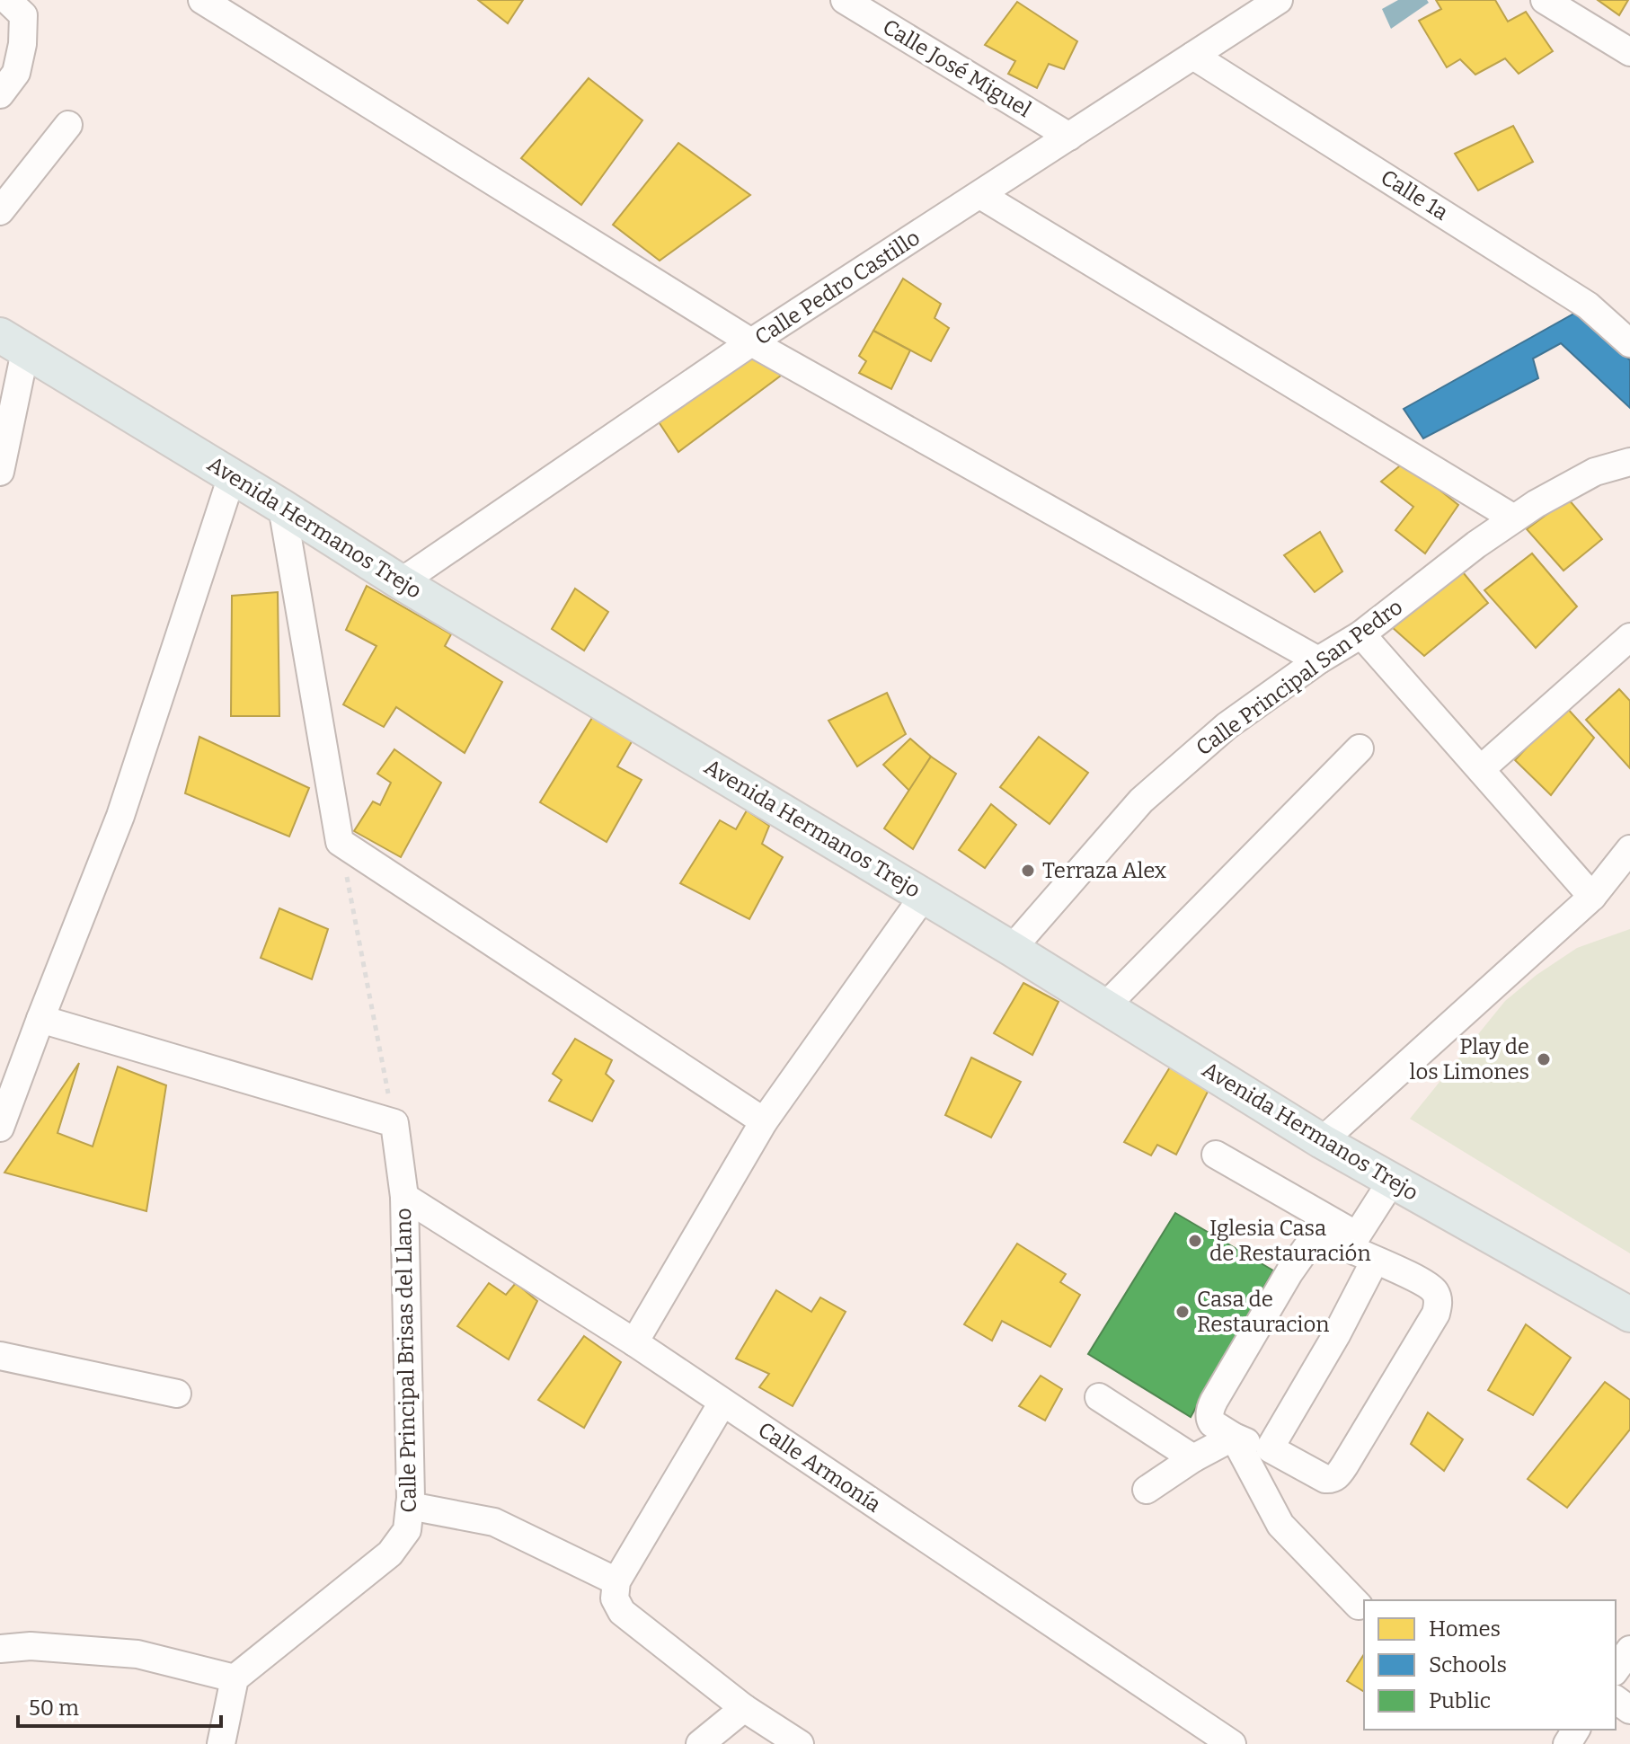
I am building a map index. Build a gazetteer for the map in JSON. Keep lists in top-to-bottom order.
{
  "streets": {
    "main road": ["Avenida Hermanos Trejo"],
    "street": [
      "Calle José Miguel",
      "Calle 1a",
      "Calle Pedro Castillo",
      "Calle Principal San Pedro",
      "Calle Principal Brisas del Llano",
      "Calle Armonía"
    ]
  },
  "crossings": [
    ["Calle José Miguel", "Calle Pedro Castillo"],
    ["Calle 1a", "Calle Pedro Castillo"],
    ["Calle Pedro Castillo", "Avenida Hermanos Trejo"],
    ["Avenida Hermanos Trejo", "Calle Principal San Pedro"],
    ["Calle Principal Brisas del Llano", "Calle Armonía"]
  ],
  "places": [
    "Terraza Alex",
    "Play de los Limones",
    "Iglesia Casa de Restauración",
    "Casa de Restauracion"
  ],
  "legend": ["Homes", "Schools", "Public"],
  "scale_bar": "50 m"
}
